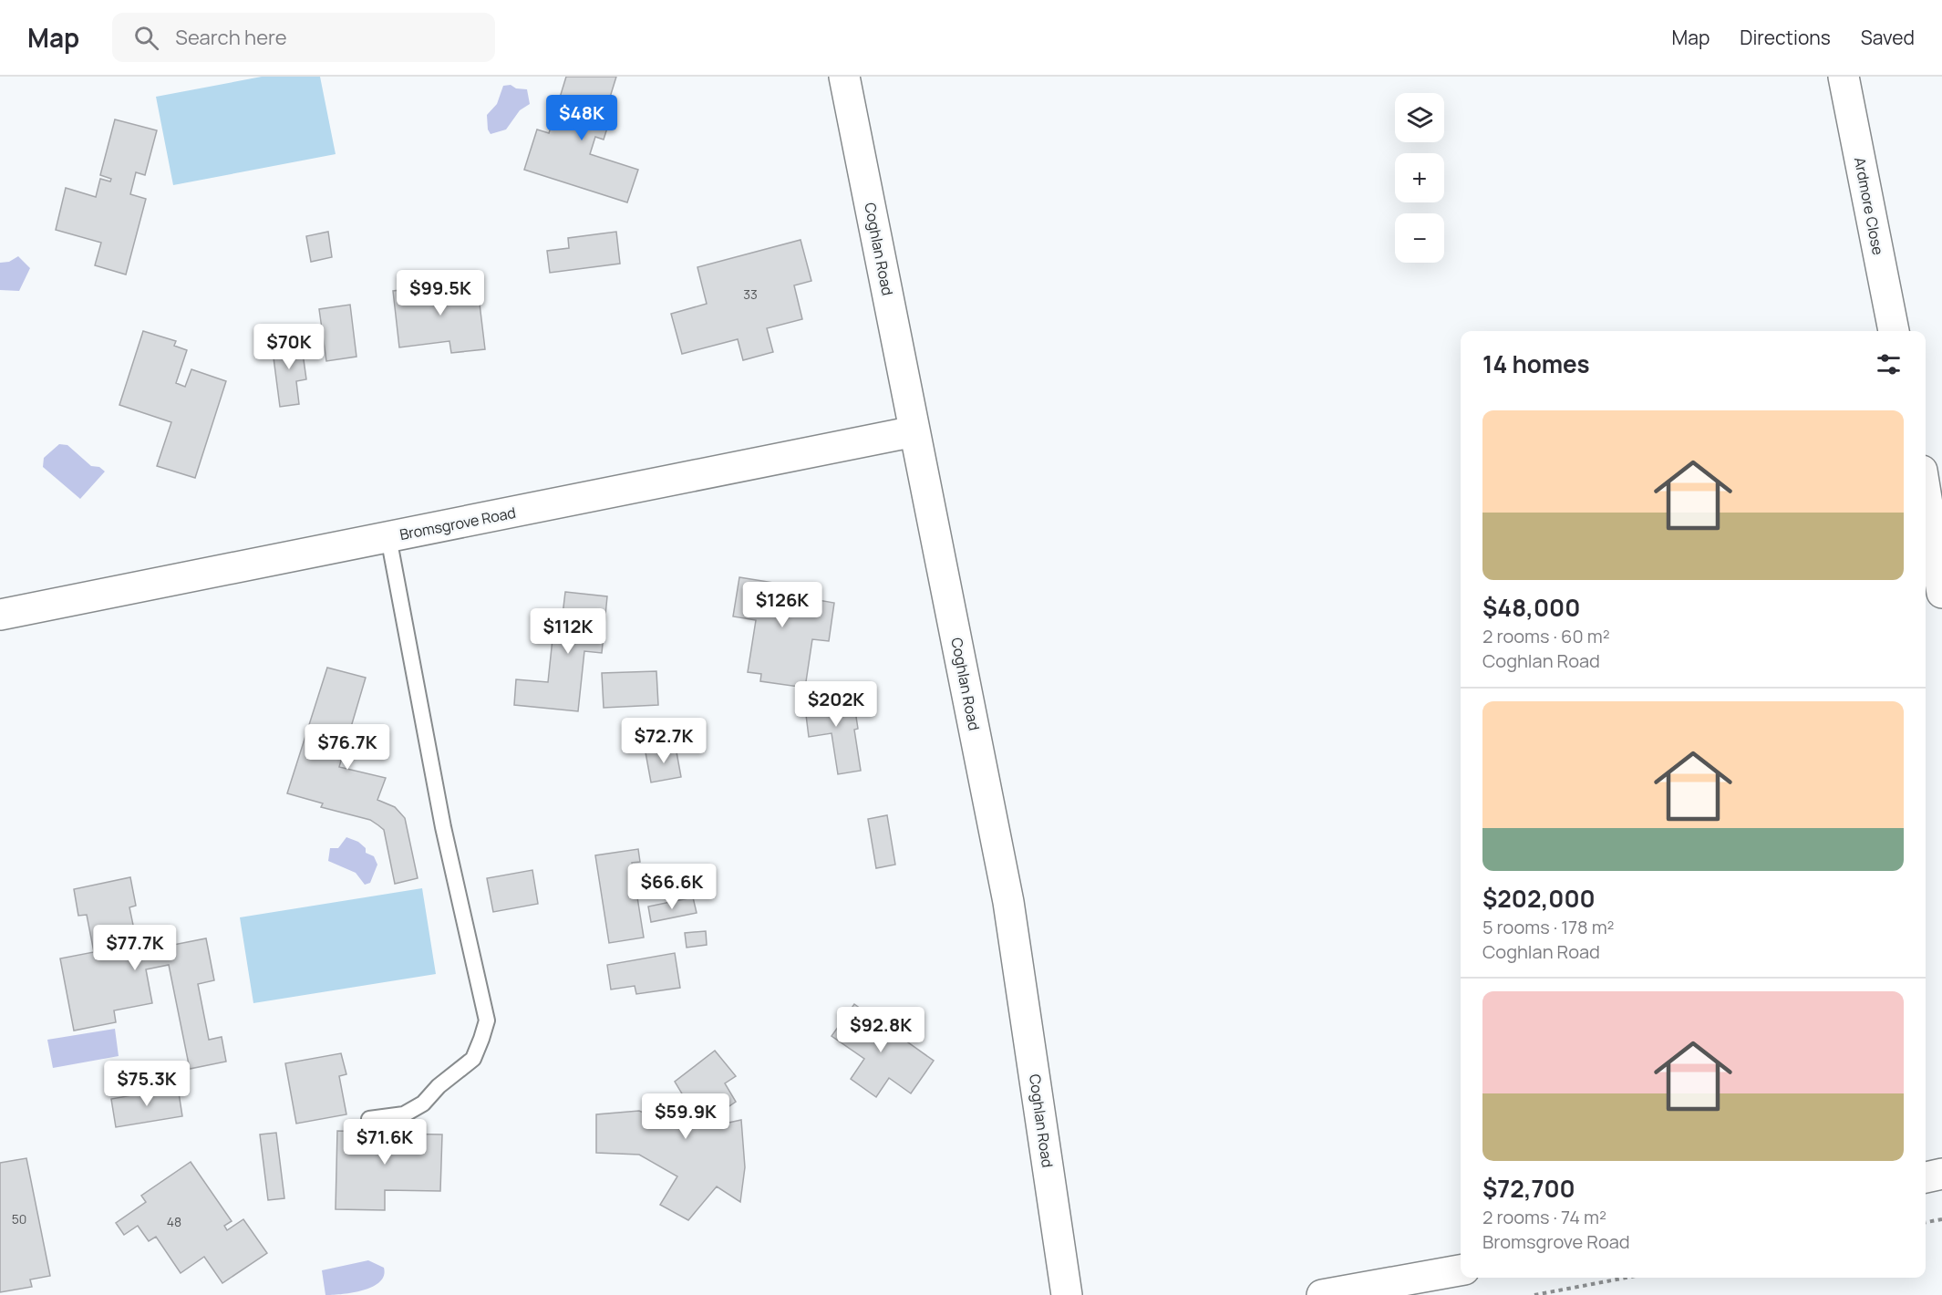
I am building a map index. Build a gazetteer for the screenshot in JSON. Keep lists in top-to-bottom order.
{
  "streets": {
    "street": ["Ardmore Close", "Coghlan Road", "Bromsgrove Road"]
  },
  "crossings": [
    ["Coghlan Road", "Bromsgrove Road"]
  ],
  "house_numbers": ["33", "50", "48"],
  "page": {
    "header": "Map",
    "search": "Search here",
    "nav": ["Map", "Directions", "Saved"],
    "map_buttons": ["+", "−"],
    "price": [
      "$48K",
      "$99.5K",
      "$70K",
      "$126K",
      "$112K",
      "$202K",
      "$72.7K",
      "$76.7K",
      "$66.6K",
      "$77.7K",
      "$92.8K",
      "$75.3K",
      "$59.9K",
      "$71.6K"
    ],
    "heading": "14 homes",
    "list": [
      {
        "name": "$48,000",
        "note": "2 rooms · 60 m² · Coghlan Road"
      },
      {
        "name": "$202,000",
        "note": "5 rooms · 178 m² · Coghlan Road"
      },
      {
        "name": "$72,700",
        "note": "2 rooms · 74 m² · Bromsgrove Road"
      }
    ]
  }
}
